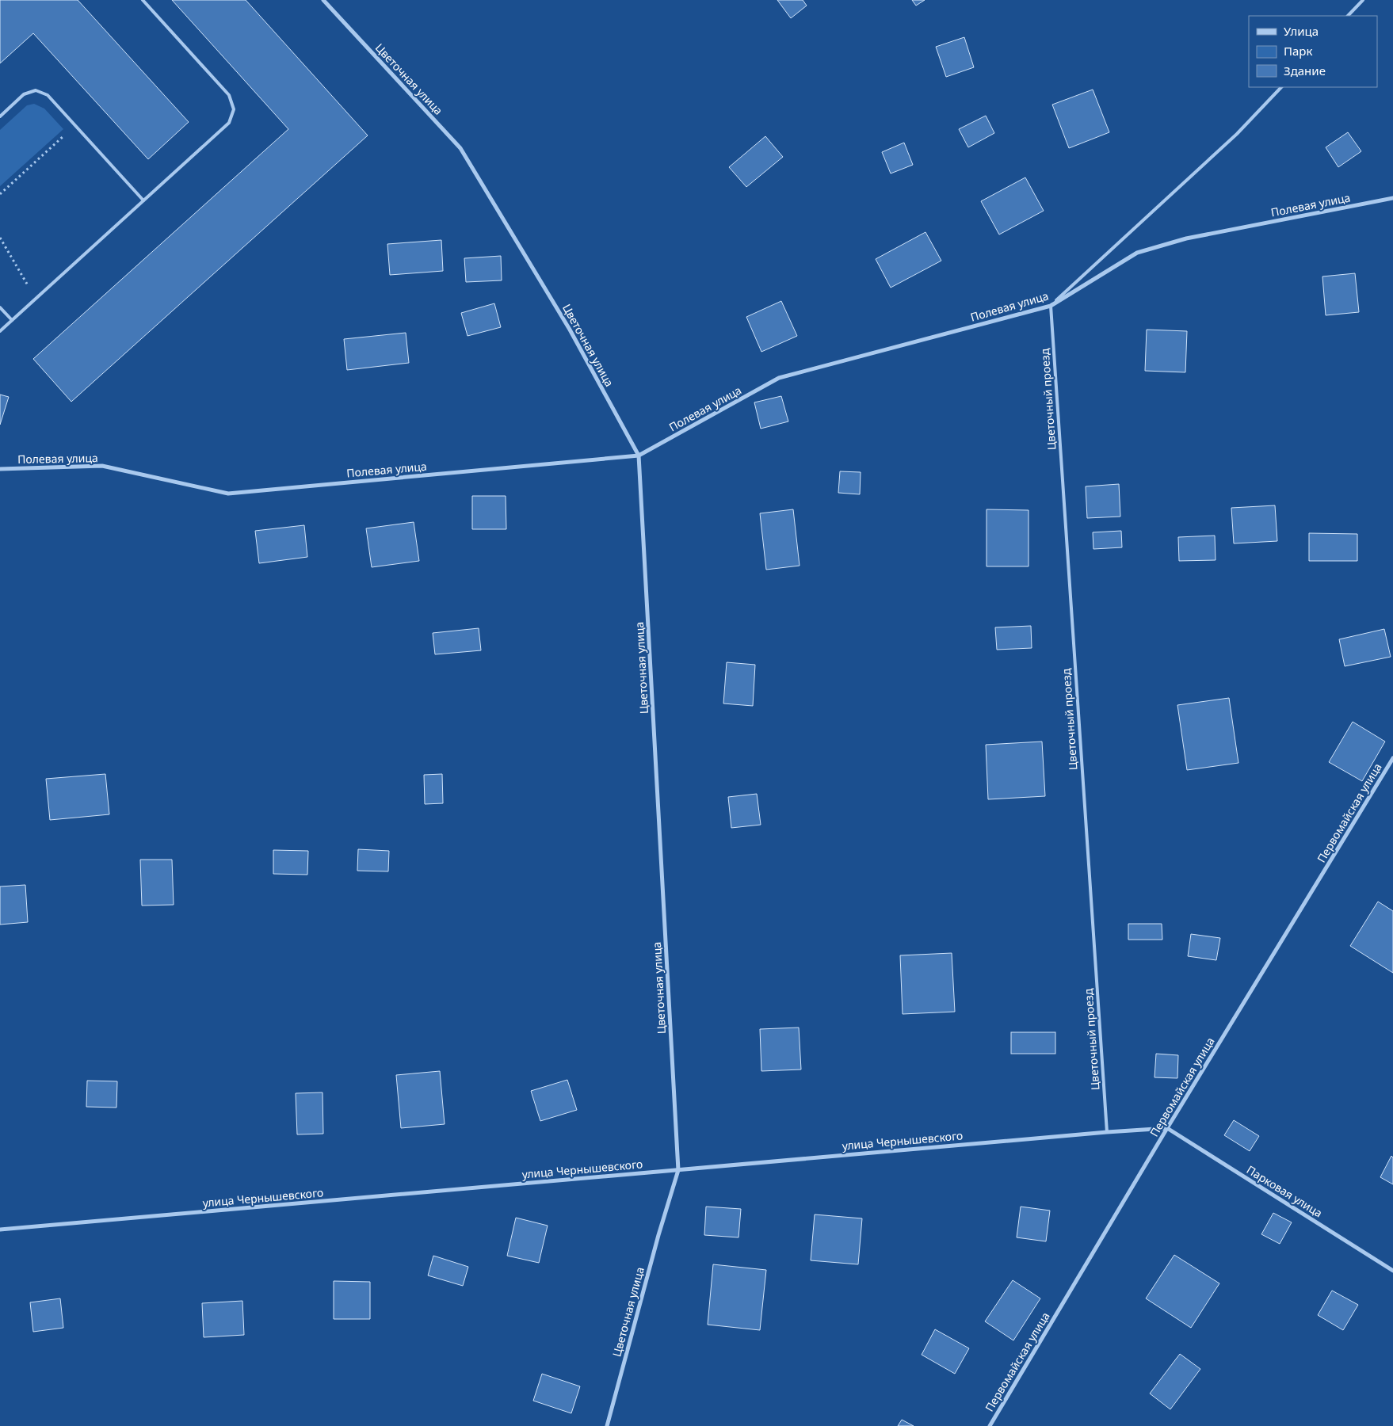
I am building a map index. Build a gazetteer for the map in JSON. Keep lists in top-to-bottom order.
{
  "streets": {
    "street": [
      "Цветочная улица",
      "Полевая улица",
      "Первомайская улица",
      "улица Чернышевского",
      "Парковая улица"
    ],
    "lane": ["Цветочный проезд"]
  },
  "crossings": [
    ["Цветочная улица", "Полевая улица"],
    ["Цветочная улица", "улица Чернышевского"],
    ["Полевая улица", "Цветочный проезд"],
    ["Цветочный проезд", "улица Чернышевского"],
    ["Первомайская улица", "улица Чернышевского"],
    ["Первомайская улица", "Парковая улица"],
    ["улица Чернышевского", "Парковая улица"]
  ],
  "legend": ["Улица", "Парк", "Здание"]
}
